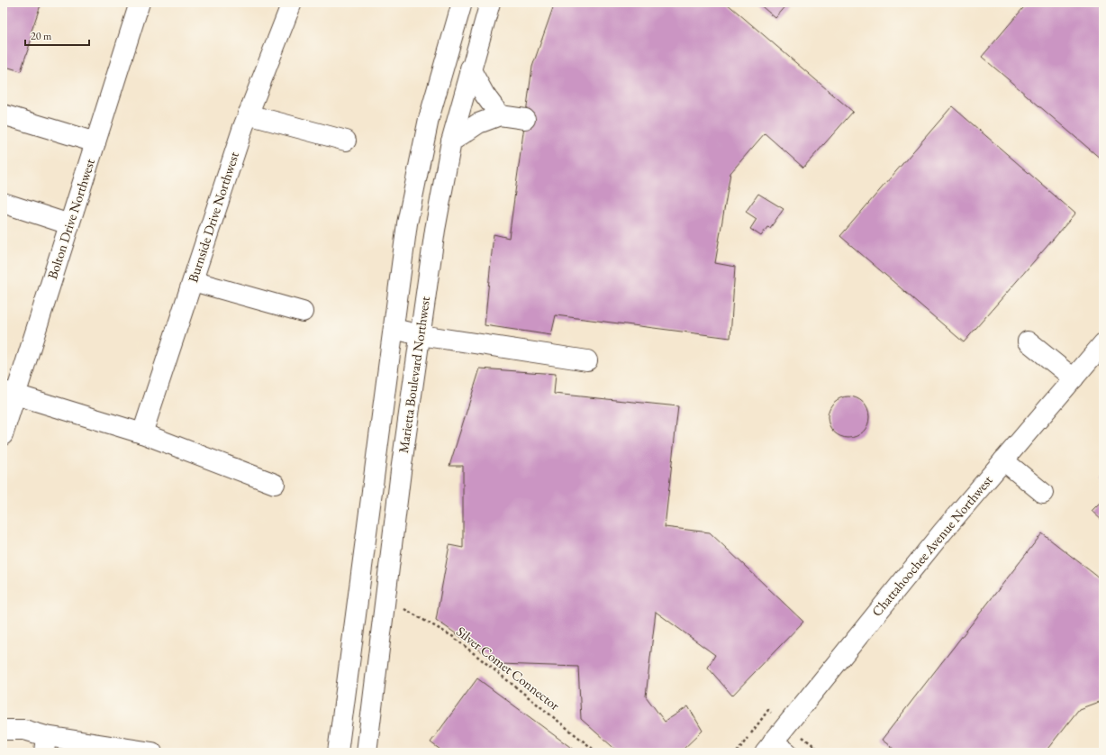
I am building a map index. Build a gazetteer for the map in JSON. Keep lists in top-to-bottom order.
{
  "streets": {
    "street": [
      "Burnside Drive Northwest",
      "Bolton Drive Northwest",
      "Marietta Boulevard Northwest",
      "Chattahoochee Avenue Northwest"
    ],
    "path": ["Silver Comet Connector"]
  },
  "scale_bar": "20 m"
}
